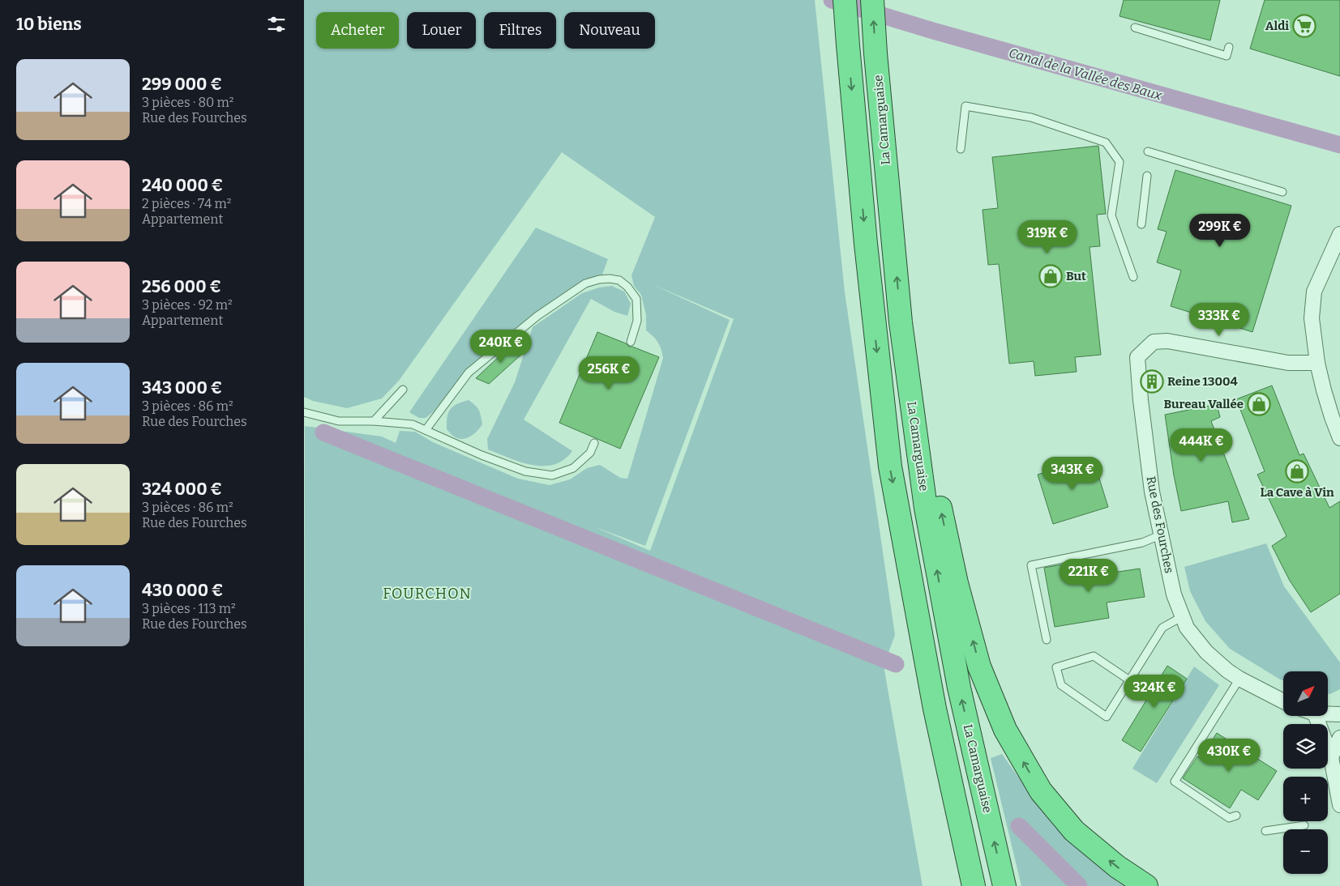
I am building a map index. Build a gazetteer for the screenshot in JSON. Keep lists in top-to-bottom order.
{
  "streets": {
    "highway": ["La Camarguaise"],
    "street": ["Rue des Fourches"]
  },
  "districts": ["FOURCHON"],
  "water": ["Canal de la Vallée des Baux"],
  "places": {
    "supermarket": ["Aldi"],
    "shop": ["But", "Bureau Vallée", "La Cave à Vin"],
    "building": ["Reine 13004"]
  },
  "north": "top right",
  "page": {
    "heading": "10 biens",
    "chip": [
      "Acheter",
      "Louer",
      "Filtres",
      "Nouveau"
    ],
    "list": [
      {
        "name": "299 000 €",
        "note": "3 pièces · 80 m² · Rue des Fourches"
      },
      {
        "name": "240 000 €",
        "note": "2 pièces · 74 m² · Appartement"
      },
      {
        "name": "256 000 €",
        "note": "3 pièces · 92 m² · Appartement"
      },
      {
        "name": "343 000 €",
        "note": "3 pièces · 86 m² · Rue des Fourches"
      },
      {
        "name": "324 000 €",
        "note": "3 pièces · 86 m² · Rue des Fourches"
      },
      {
        "name": "430 000 €",
        "note": "3 pièces · 113 m² · Rue des Fourches"
      }
    ],
    "price": [
      "299K €",
      "319K €",
      "333K €",
      "240K €",
      "256K €",
      "444K €",
      "343K €",
      "221K €",
      "324K €",
      "430K €"
    ],
    "map_buttons": ["+", "−"]
  }
}
